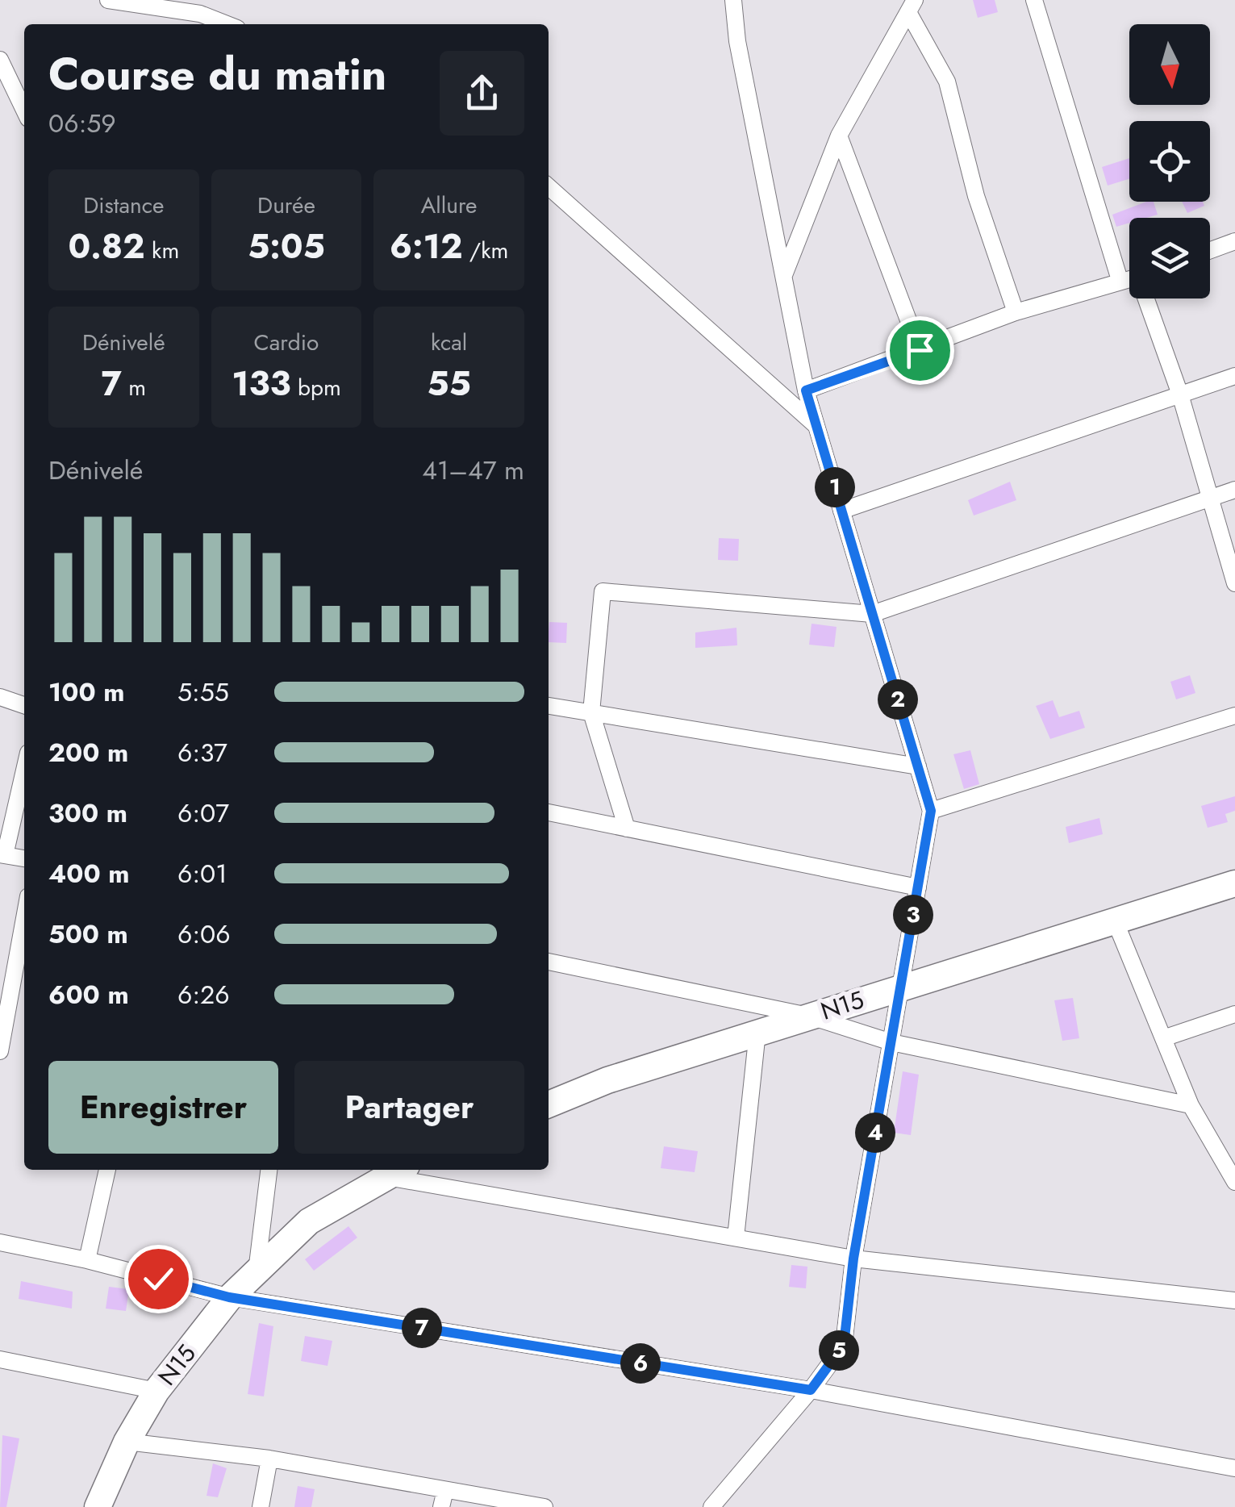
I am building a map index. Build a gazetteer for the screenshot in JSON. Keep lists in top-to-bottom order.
{
  "streets": {
    "main road": ["N15"]
  },
  "north": "bottom",
  "page": {
    "heading": ["Course du matin", "06:59"],
    "stats": [
      ["Distance", "0.82 km"],
      ["Durée", "5:05"],
      ["Allure", "6:12 /km"],
      ["Dénivelé", "7 m"],
      ["Cardio", "133 bpm"],
      ["kcal", "55"]
    ],
    "chart": ["Dénivelé", "41–47 m"],
    "pins": [
      "1",
      "2",
      "3",
      "4",
      "7",
      "5",
      "6"
    ],
    "list": [
      {
        "name": "100 m",
        "note": "5:55"
      },
      {
        "name": "200 m",
        "note": "6:37"
      },
      {
        "name": "300 m",
        "note": "6:07"
      },
      {
        "name": "400 m",
        "note": "6:01"
      },
      {
        "name": "500 m",
        "note": "6:06"
      },
      {
        "name": "600 m",
        "note": "6:26"
      }
    ],
    "buttons": ["Enregistrer", "Partager"]
  }
}
